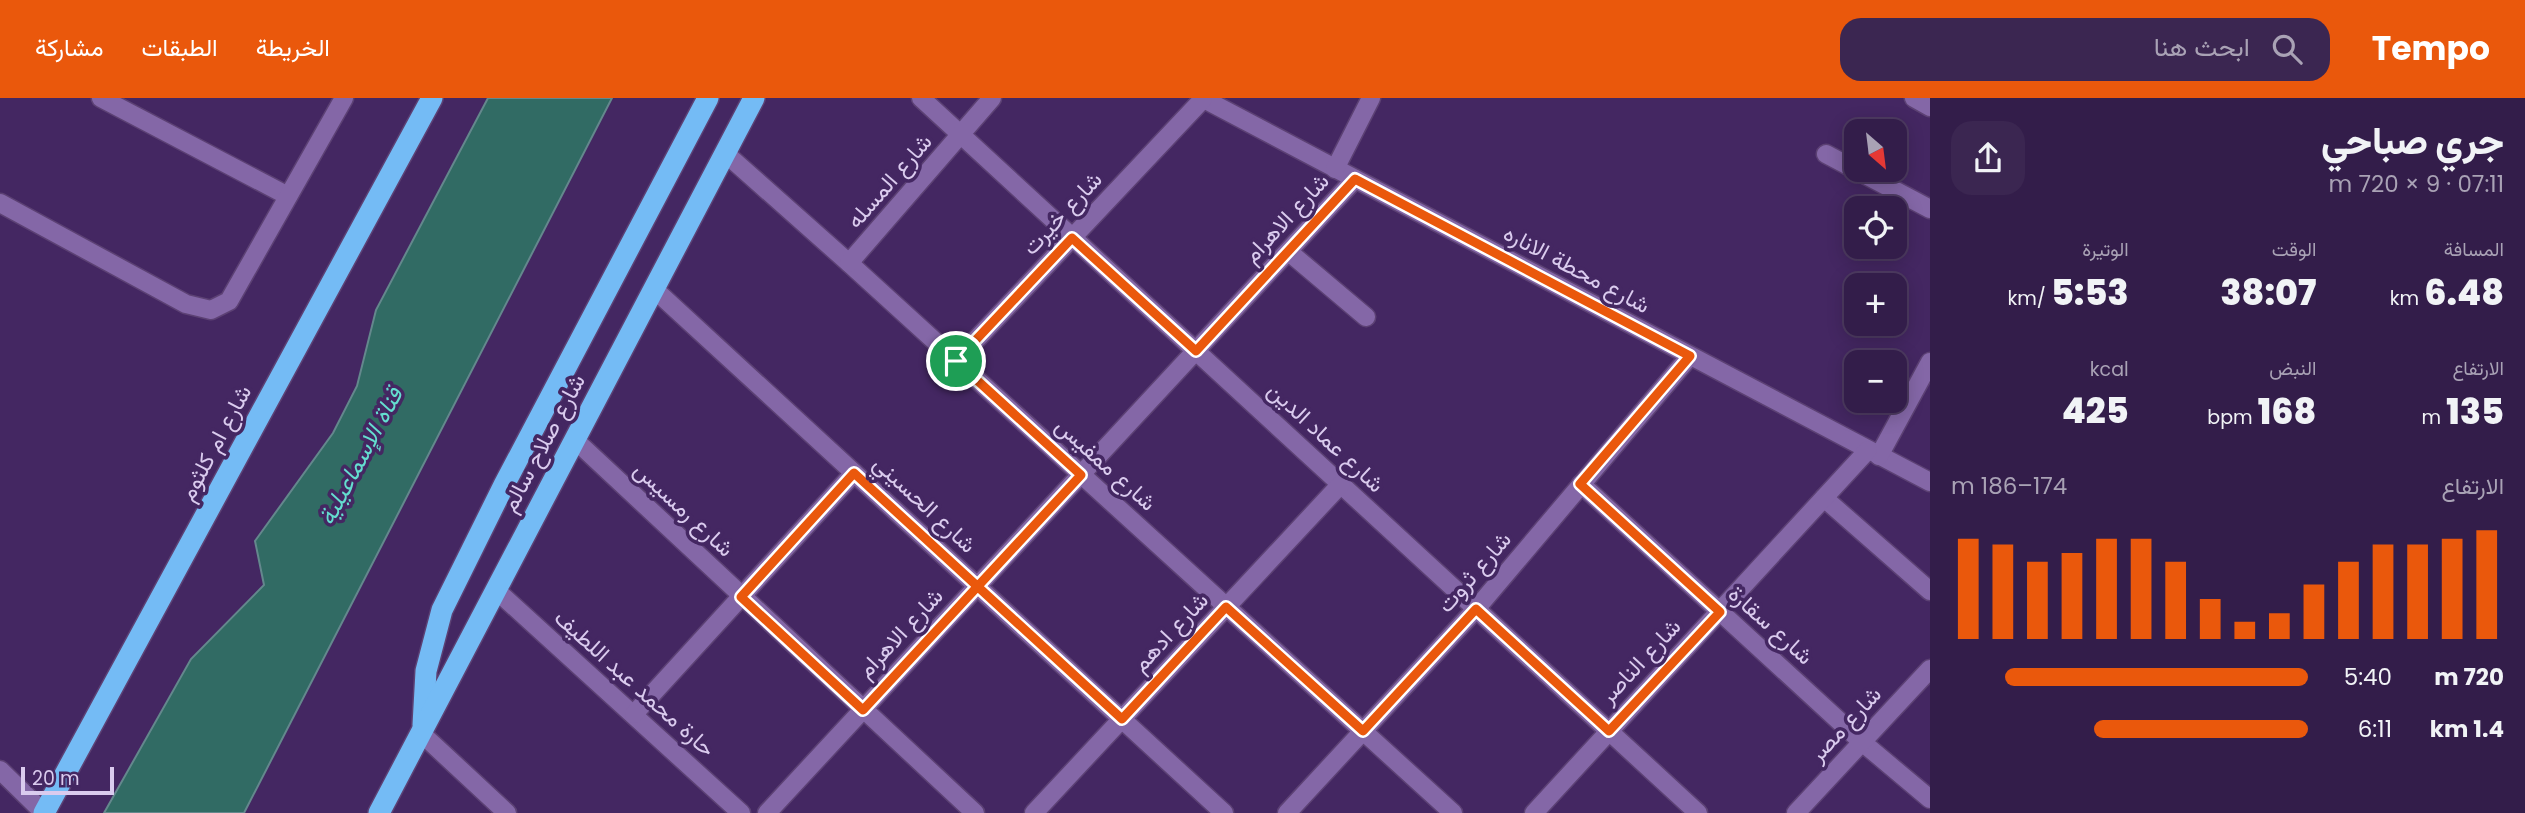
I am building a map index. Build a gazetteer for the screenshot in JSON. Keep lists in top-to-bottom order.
{
  "streets": {
    "highway": ["شارع ام كلثوم", "شارع صلاح سالم"],
    "street": [
      "شارع المسله",
      "شارع خيرت",
      "شارع الاهرام",
      "شارع محطة الاناره",
      "شارع عماد الدين",
      "شارع ممفيس",
      "شارع الحسيني",
      "شارع رمسيس",
      "شارع ثروت",
      "شارع سقارة",
      "شارع ادهم",
      "شارع الناصر",
      "حارة محمد عبد اللطيف",
      "شارع مصر"
    ]
  },
  "crossings": [
    ["شارع المسله", "شارع عماد الدين"],
    ["شارع المسله", "شارع ممفيس"],
    ["شارع خيرت", "شارع محطة الاناره"],
    ["شارع خيرت", "شارع عماد الدين"],
    ["شارع خيرت", "شارع ممفيس"],
    ["شارع الاهرام", "شارع محطة الاناره"],
    ["شارع الاهرام", "شارع عماد الدين"],
    ["شارع الاهرام", "شارع ممفيس"],
    ["شارع الاهرام", "شارع الحسيني"],
    ["شارع الاهرام", "شارع رمسيس"],
    ["شارع محطة الاناره", "شارع ثروت"],
    ["شارع محطة الاناره", "شارع الناصر"],
    ["شارع عماد الدين", "شارع ثروت"],
    ["شارع عماد الدين", "شارع ادهم"],
    ["شارع عماد الدين", "شارع الناصر"],
    ["شارع صلاح سالم", "شارع ممفيس"],
    ["شارع صلاح سالم", "شارع الحسيني"],
    ["شارع صلاح سالم", "شارع رمسيس"],
    ["شارع صلاح سالم", "حارة محمد عبد اللطيف"],
    ["شارع ممفيس", "شارع ثروت"],
    ["شارع ممفيس", "شارع ادهم"],
    ["شارع الحسيني", "شارع ادهم"],
    ["شارع ثروت", "شارع سقارة"],
    ["شارع سقارة", "شارع الناصر"],
    ["شارع سقارة", "شارع مصر"]
  ],
  "water": ["قناة الإسماعيلية"],
  "scale_bar": "20 m",
  "north": "bottom right",
  "page": {
    "header": "Tempo",
    "search": "ابحث هنا",
    "nav": ["الخريطة", "الطبقات", "مشاركة"],
    "heading": ["جري صباحي", "07:11 · 9 × 720 m"],
    "map_buttons": ["+", "−"],
    "stats": [
      ["المسافة", "6.48 km"],
      ["الوقت", "38:07"],
      ["الوتيرة", "5:53 /km"],
      ["الارتفاع", "135 m"],
      ["النبض", "168 bpm"],
      ["kcal", "425"]
    ],
    "chart": ["الارتفاع", "174–186 m"],
    "list": [
      {
        "name": "720 m",
        "note": "5:40"
      },
      {
        "name": "1.4 km",
        "note": "6:11"
      }
    ],
    "scale": "20 m"
  }
}
